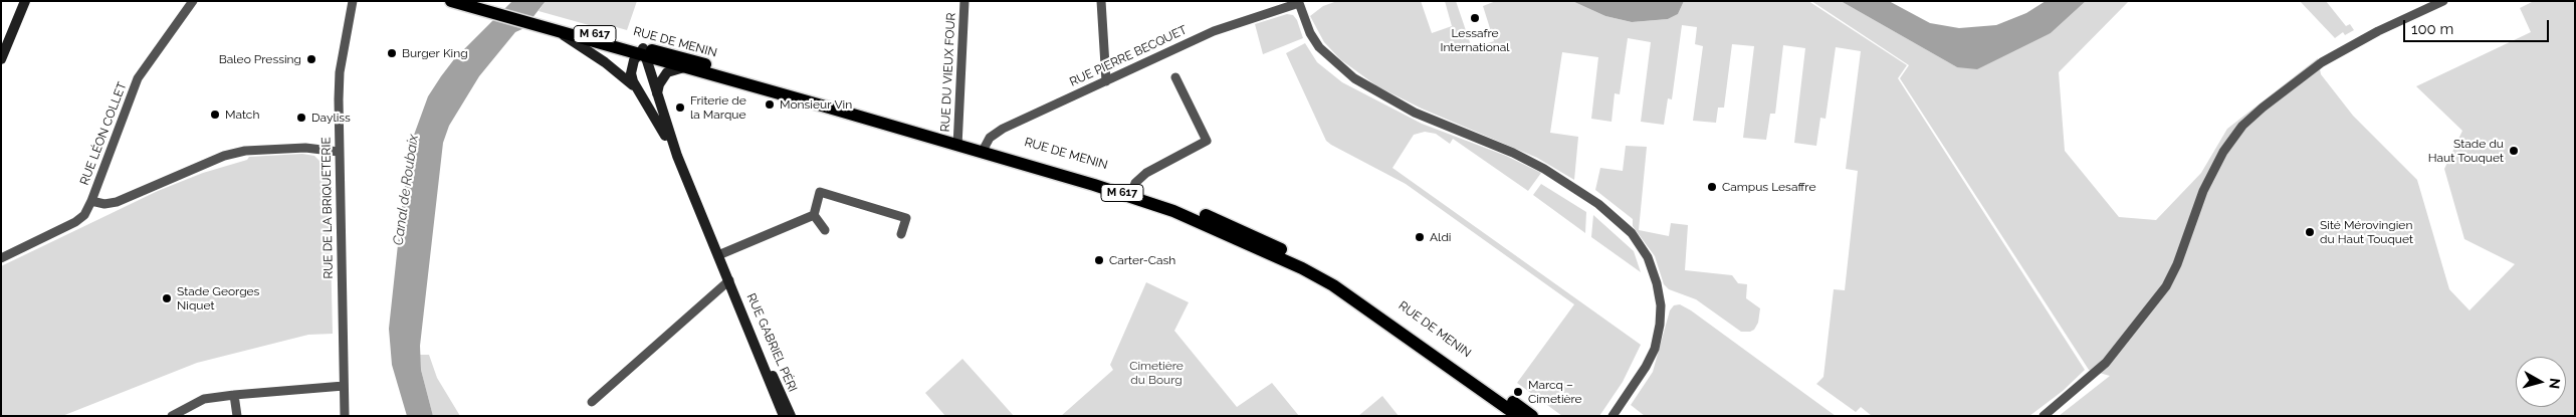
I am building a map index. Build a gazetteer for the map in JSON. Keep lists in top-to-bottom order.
{
  "streets": {
    "main road": ["M 617", "RUE DE MENIN", "RUE GABRIEL PÉRI"],
    "street": [
      "RUE PIERRE BECQUET",
      "RUE DU VIEUX FOUR",
      "RUE LÉON COLLET",
      "RUE DE LA BRIQUETERIE"
    ]
  },
  "crossings": [
    ["M 617", "RUE DE MENIN"],
    ["M 617", "RUE GABRIEL PÉRI"],
    ["RUE DE MENIN", "RUE PIERRE BECQUET"],
    ["RUE DE MENIN", "RUE DU VIEUX FOUR"],
    ["RUE DE MENIN", "RUE GABRIEL PÉRI"]
  ],
  "water": ["Canal de Roubaix"],
  "parks": ["Cimetière du Bourg"],
  "places": [
    "Lessafre International",
    "Burger King",
    "Baleo Pressing",
    "Monsieur Vin",
    "Friterie de la Marque",
    "Match",
    "Dayliss",
    "Stade du Haut Touquet",
    "Campus Lesaffre",
    "Sité Mérovingien du Haut Touquet",
    "Aldi",
    "Carter-Cash",
    "Stade Georges Niquet",
    "Marcq – Cimetière"
  ],
  "scale_bar": "100 m",
  "north": "right"
}
